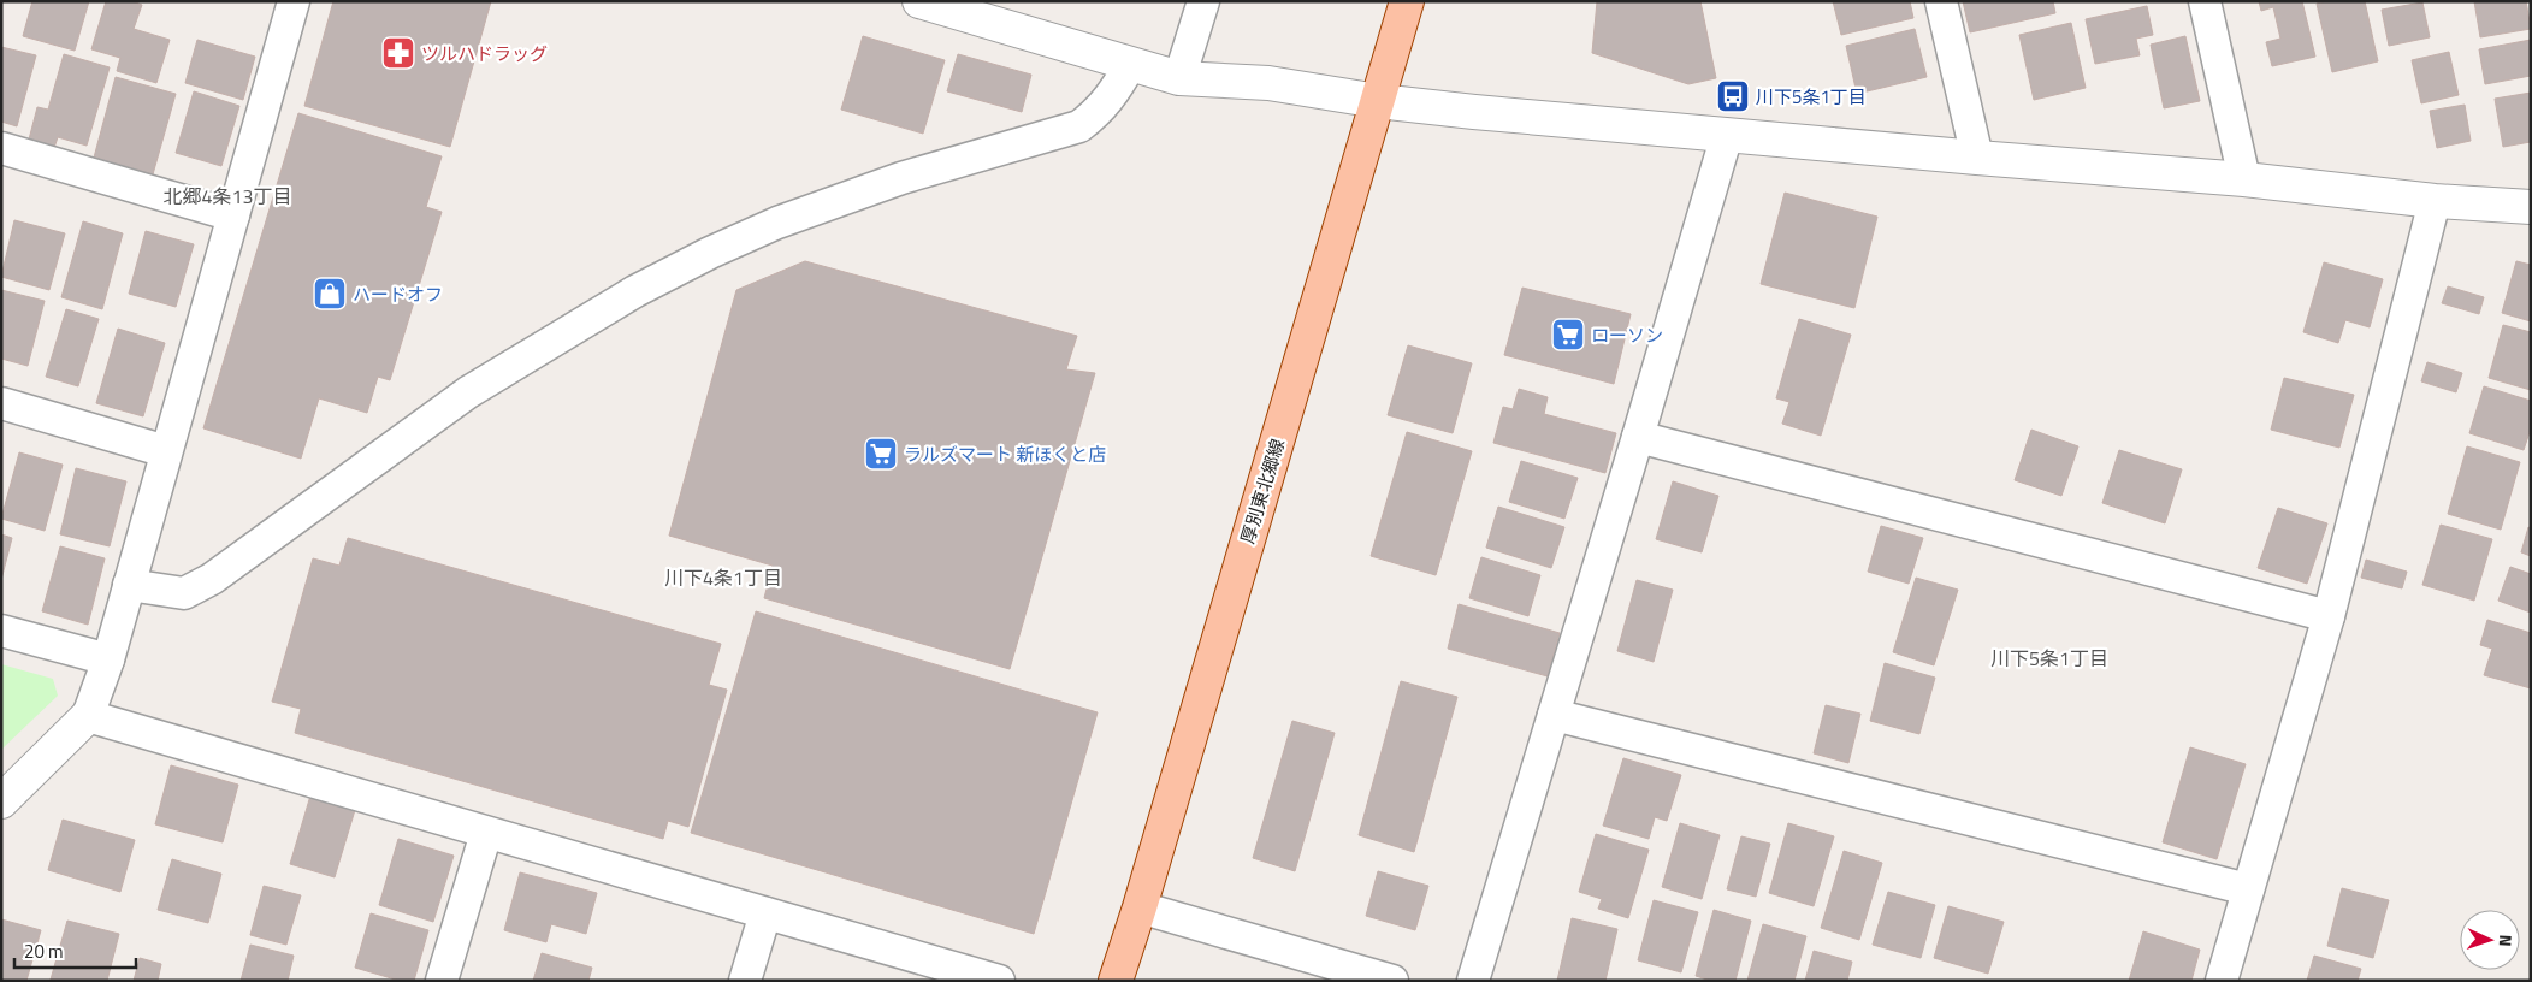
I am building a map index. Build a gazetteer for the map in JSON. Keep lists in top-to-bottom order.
{
  "streets": {
    "main road": ["厚別東北郷線"]
  },
  "districts": ["北郷4条13丁目", "川下4条1丁目", "川下5条1丁目"],
  "places": {
    "pharmacy": ["ツルハドラッグ"],
    "bus stop": ["川下5条1丁目"],
    "shop": ["ハードオフ"],
    "supermarket": ["ローソン", "ラルズマート 新ほくと店"]
  },
  "scale_bar": "20 m",
  "north": "right"
}
